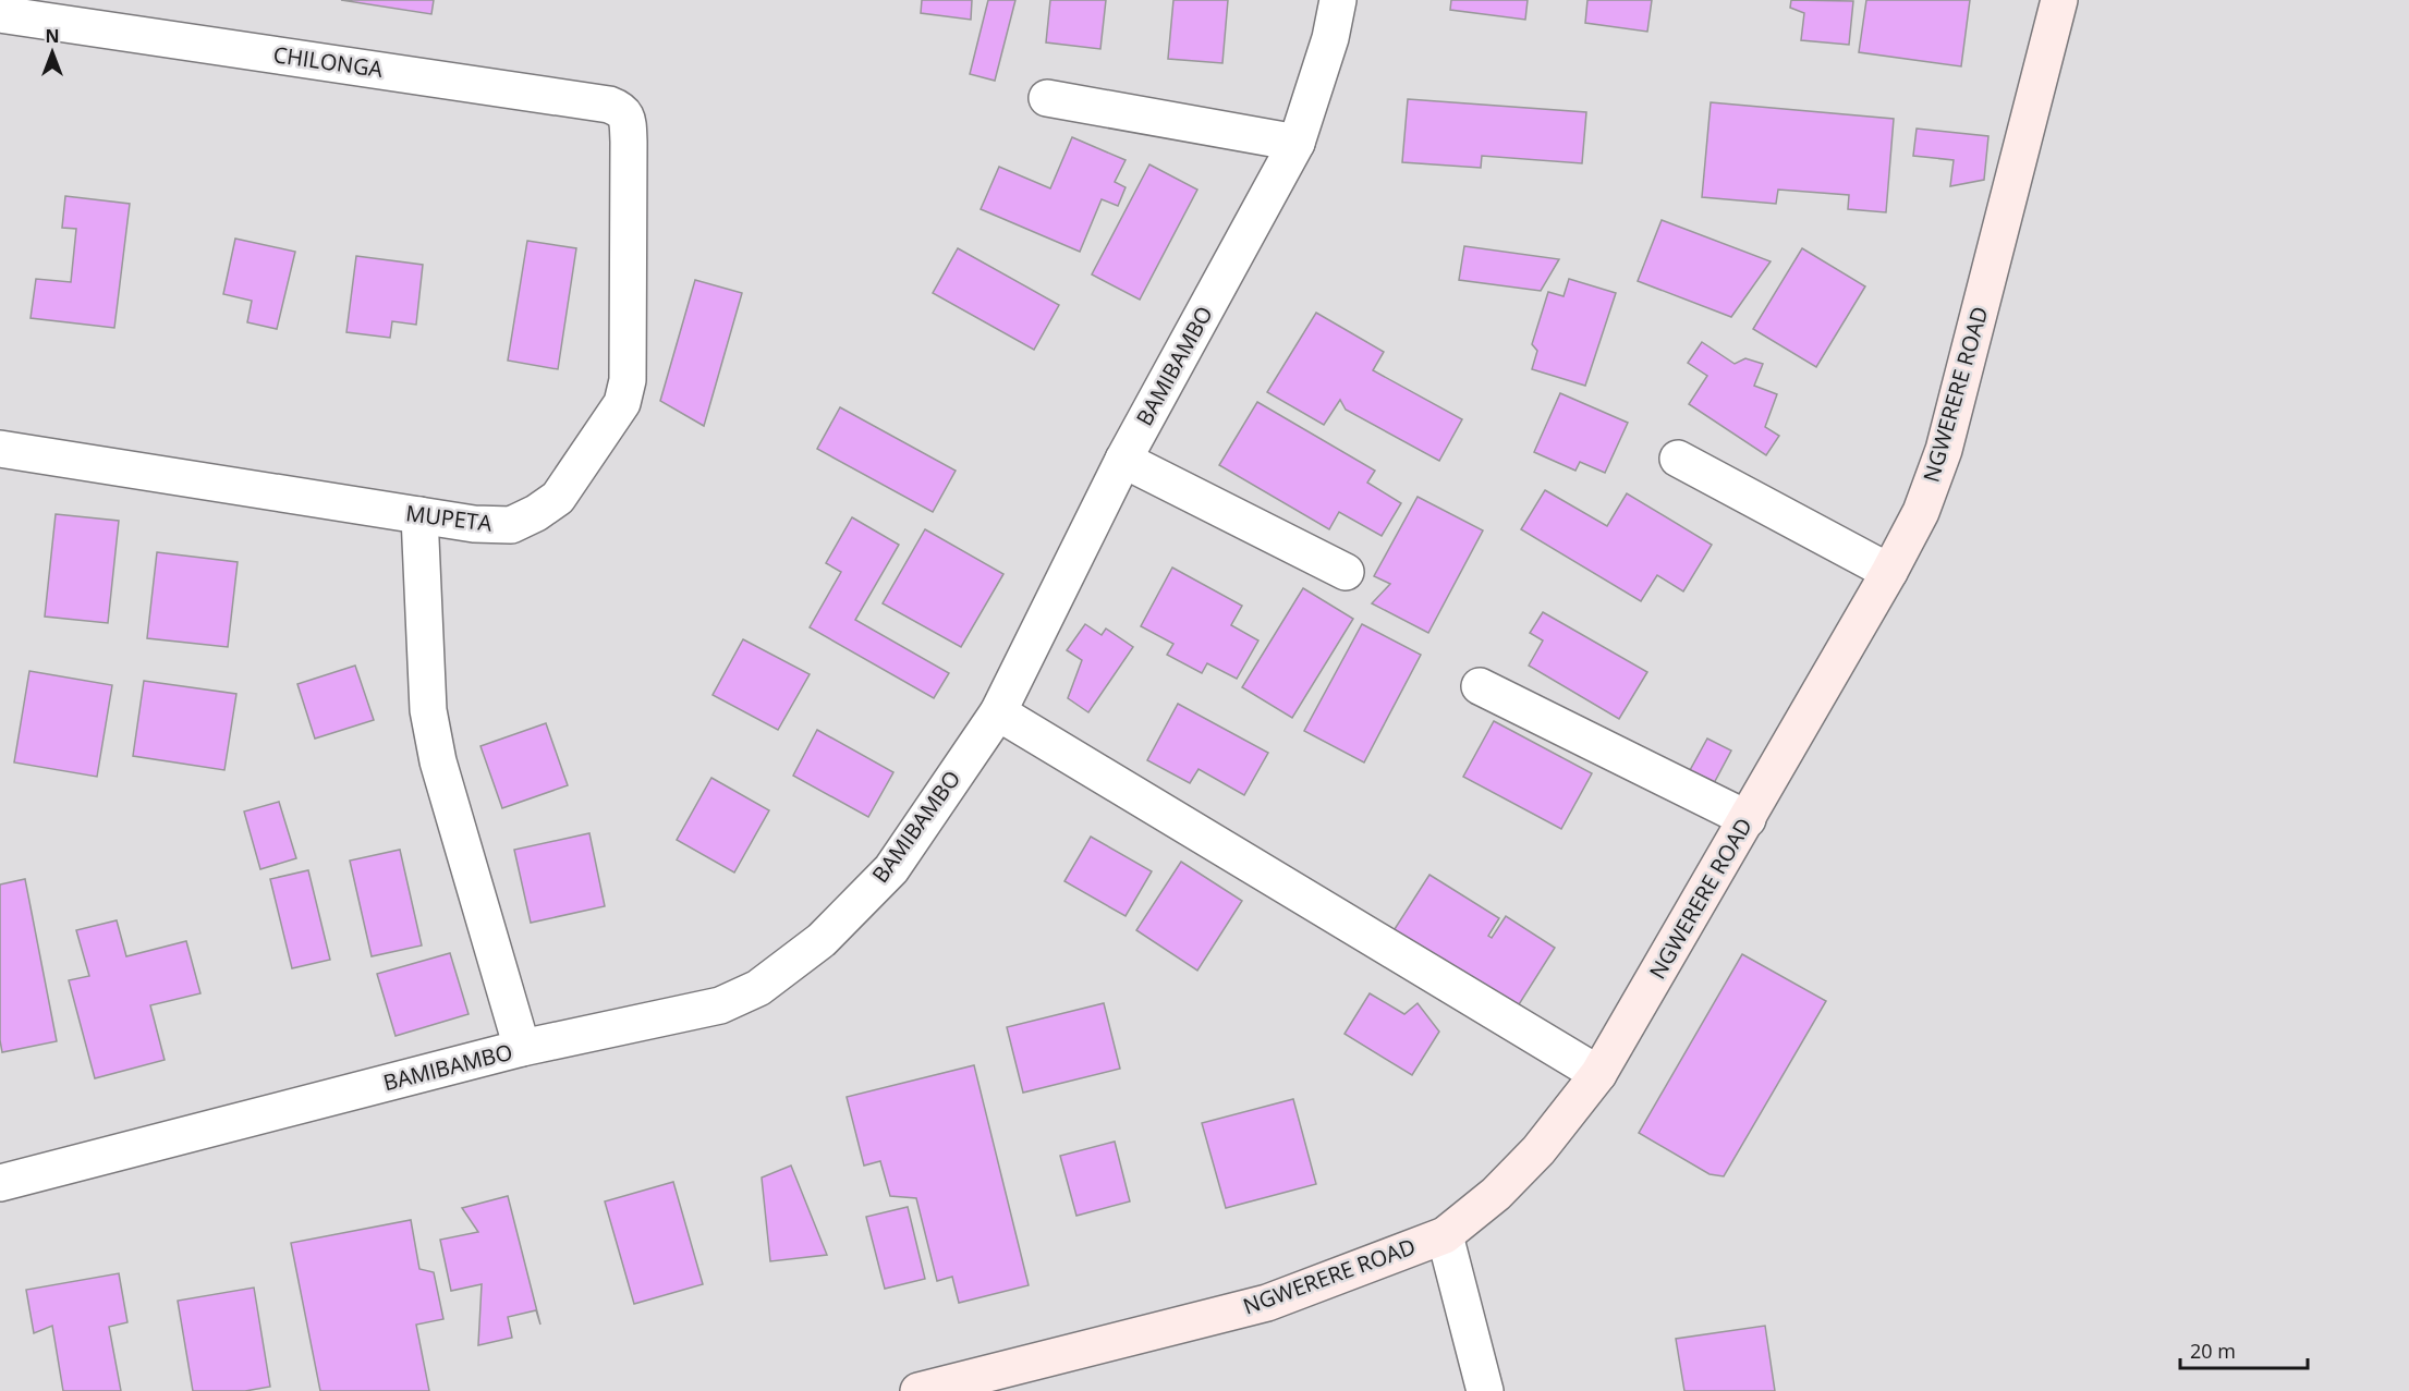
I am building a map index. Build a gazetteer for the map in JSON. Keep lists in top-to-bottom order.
{
  "streets": {
    "street": [
      "CHILONGA",
      "BAMIBAMBO",
      "NGWERERE ROAD",
      "MUPETA"
    ]
  },
  "crossings": [
    ["CHILONGA", "MUPETA"]
  ],
  "scale_bar": "20 m",
  "north": "top"
}
